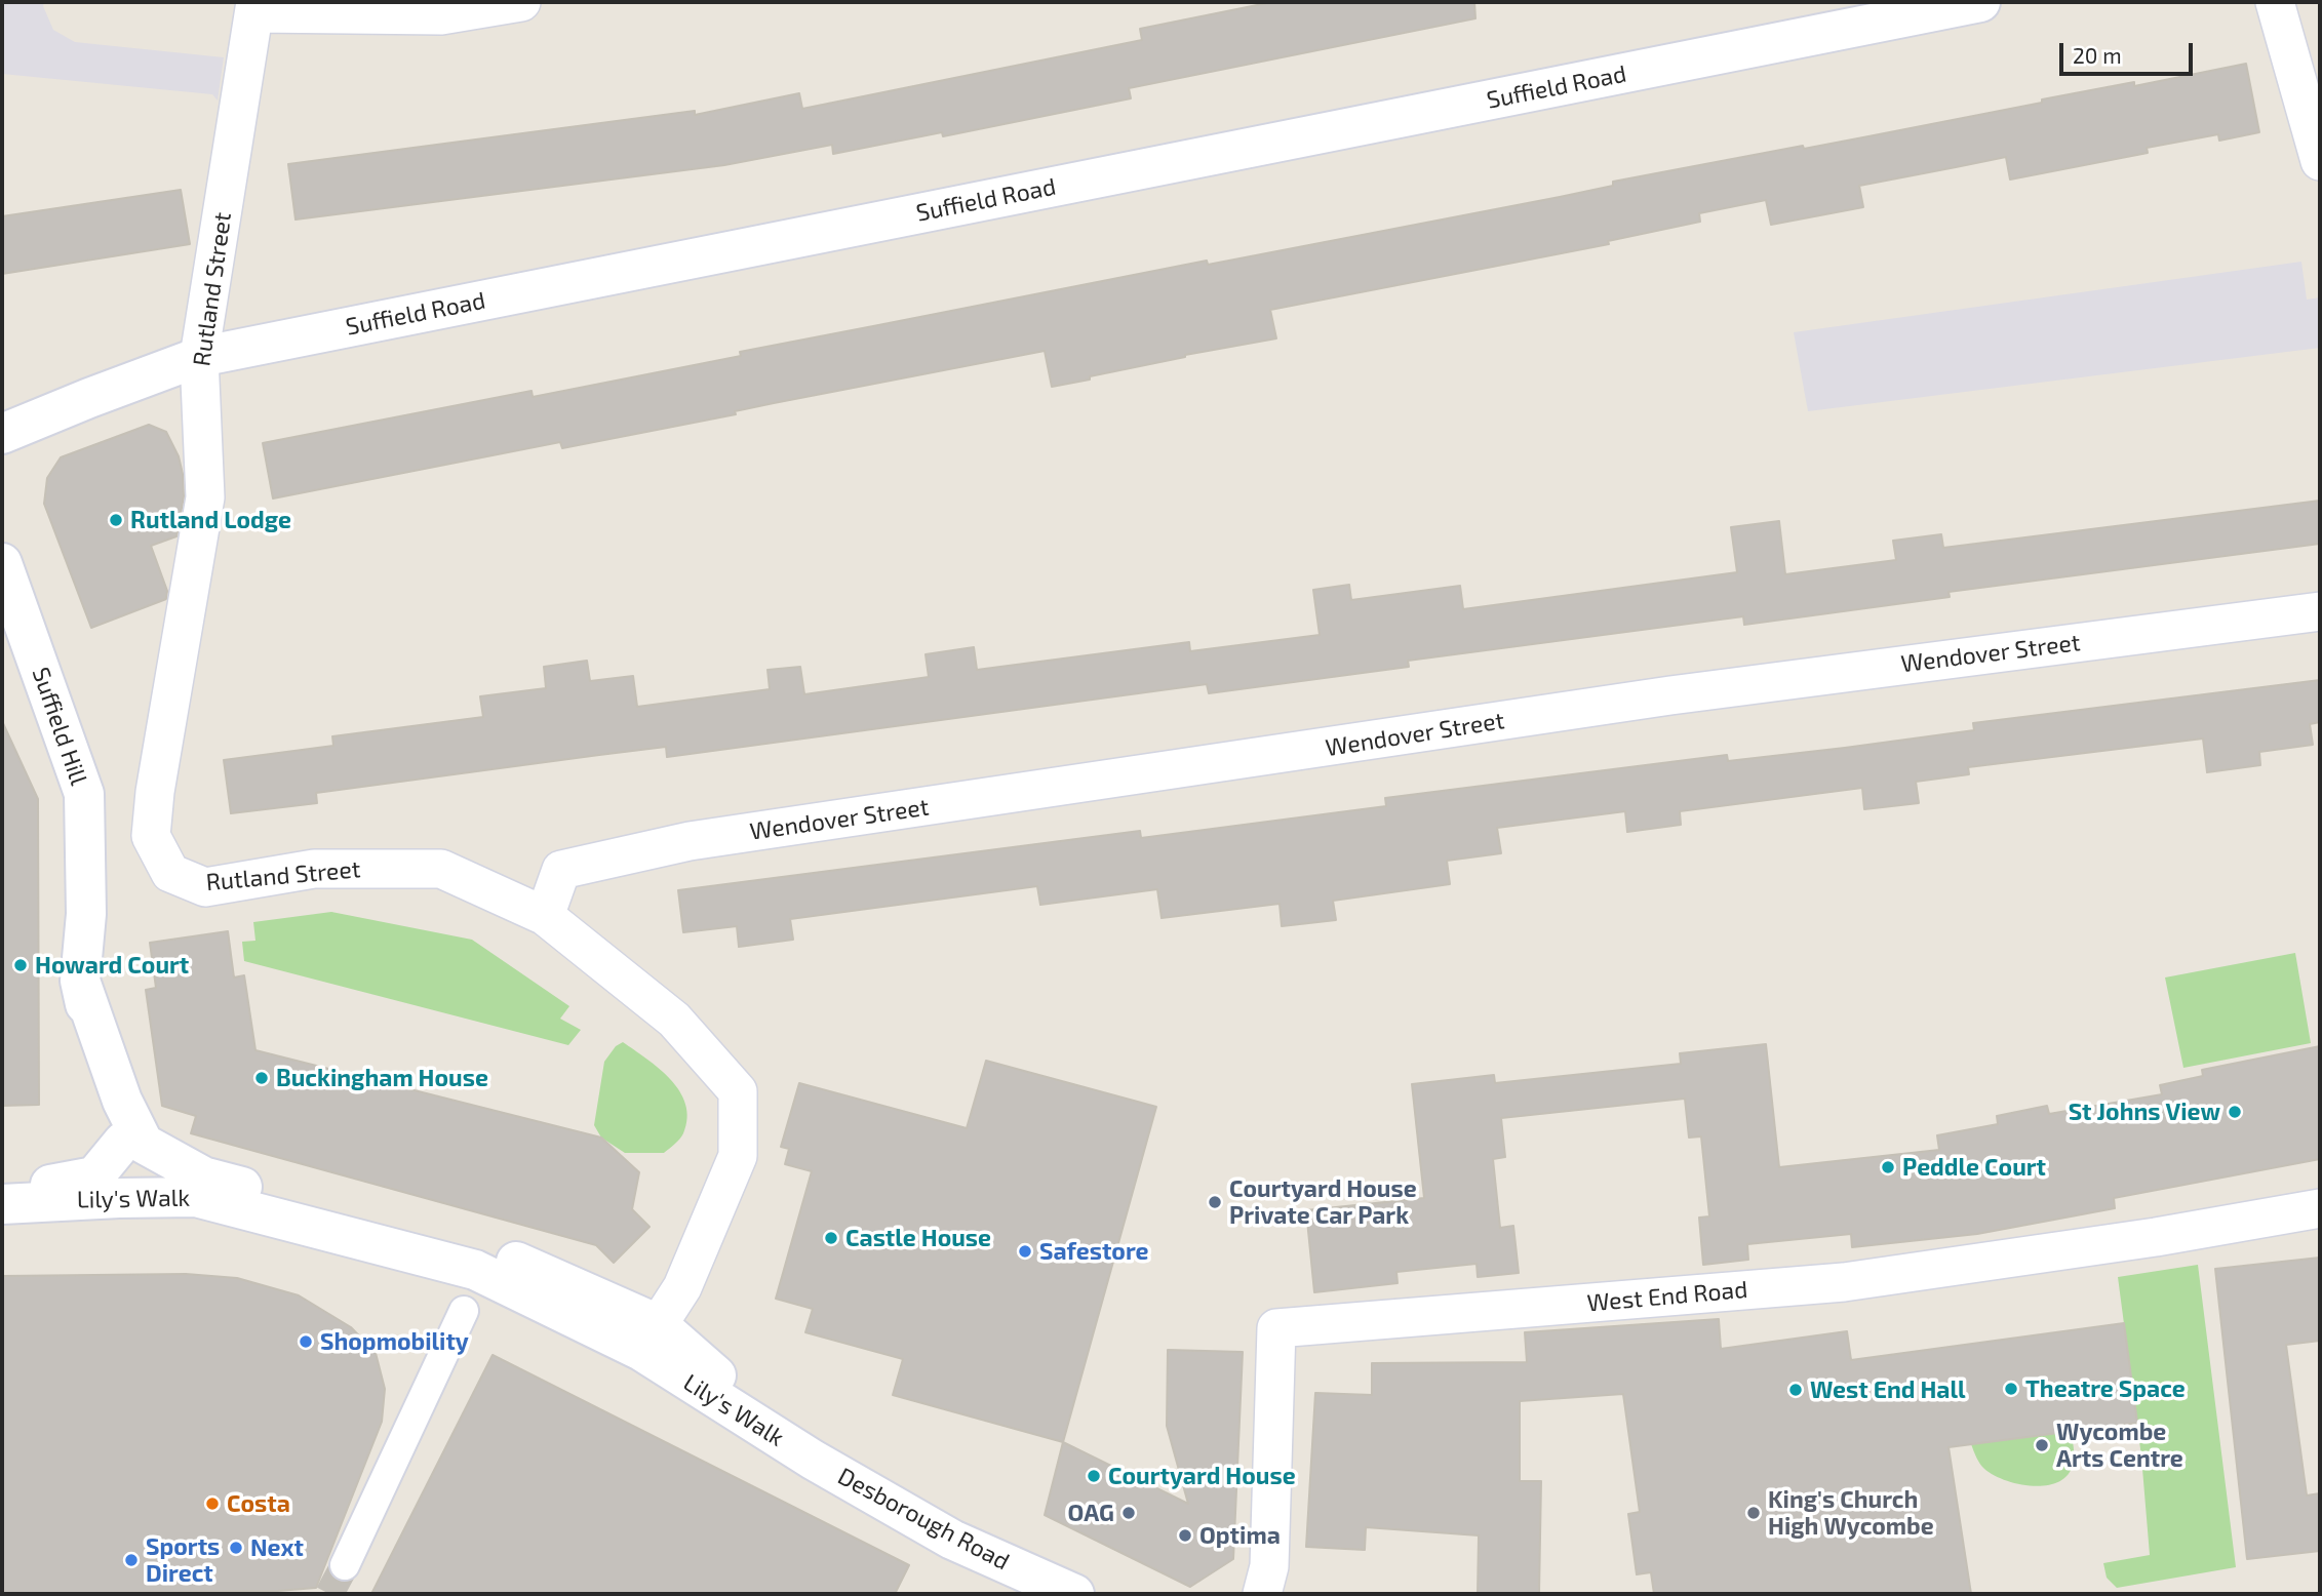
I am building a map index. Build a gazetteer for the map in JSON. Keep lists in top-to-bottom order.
{
  "streets": {
    "street": [
      "Suffield Road",
      "Rutland Street",
      "Wendover Street",
      "Suffield Hill",
      "Lily's Walk",
      "West End Road",
      "Desborough Road"
    ]
  },
  "crossings": [
    ["Suffield Road", "Rutland Street"],
    ["Rutland Street", "Wendover Street"],
    ["Rutland Street", "Lily's Walk"],
    ["Suffield Hill", "Lily's Walk"],
    ["Lily's Walk", "Desborough Road"]
  ],
  "places": [
    "Rutland Lodge",
    "Howard Court",
    "Buckingham House",
    "St Johns View",
    "Peddle Court",
    "Courtyard House Private Car Park",
    "Castle House",
    "Safestore",
    "Shopmobility",
    "Theatre Space",
    "West End Hall",
    "Wycombe Arts Centre",
    "Courtyard House",
    "Costa",
    "OAG",
    "King's Church High Wycombe",
    "Optima",
    "Next",
    "Sports Direct"
  ],
  "scale_bar": "20 m"
}
